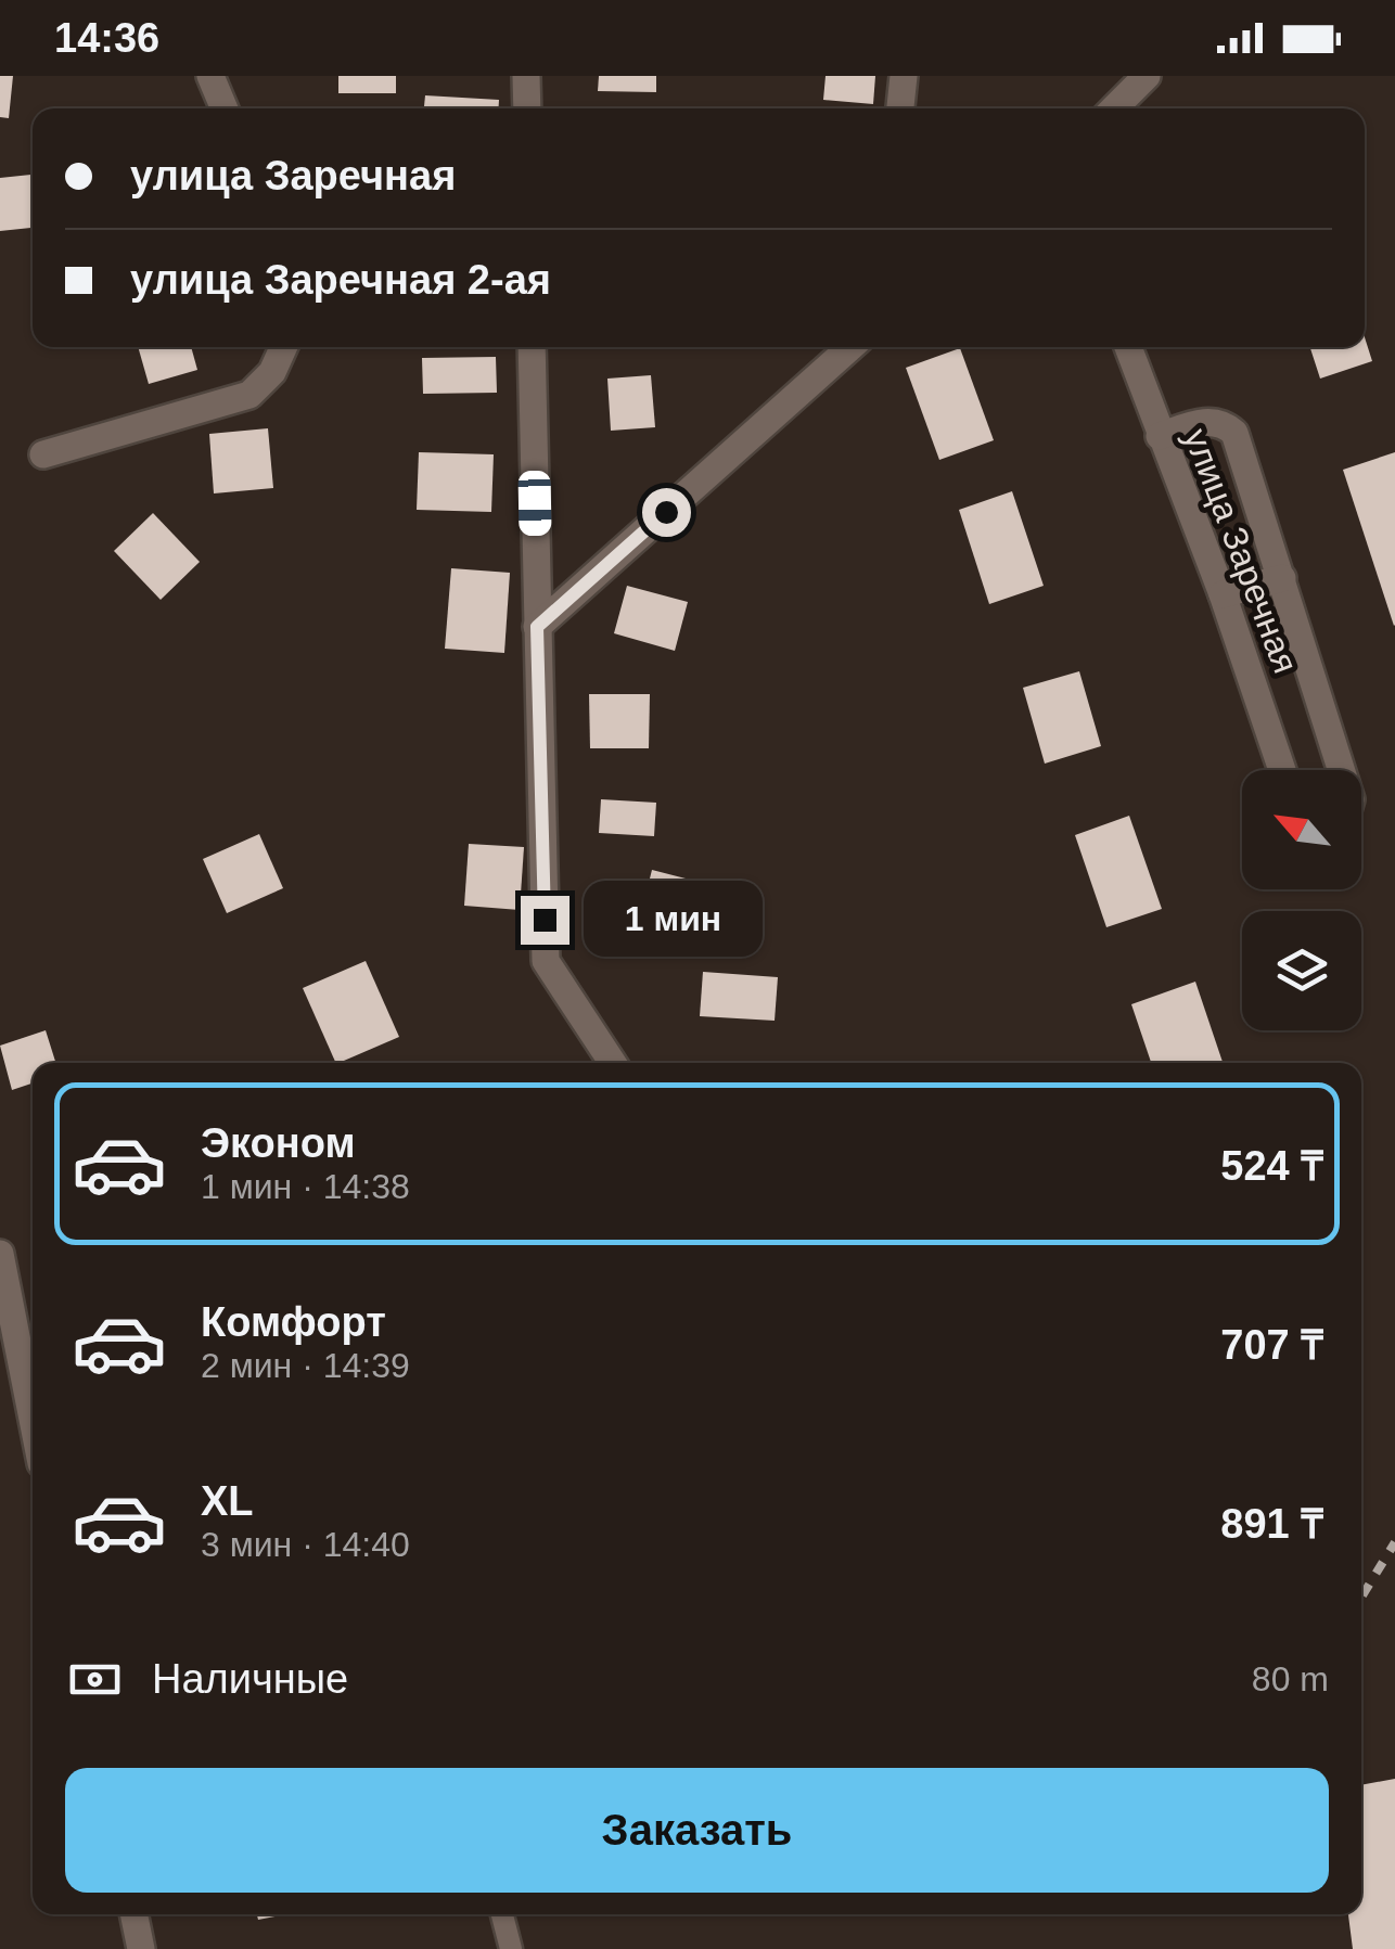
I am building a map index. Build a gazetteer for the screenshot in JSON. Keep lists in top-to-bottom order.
{
  "streets": {
    "street": ["улица Заречная"]
  },
  "north": "top left",
  "page": {
    "status": "14:36",
    "banner": ["улица Заречная", "улица Заречная 2-ая"],
    "bubble": "1 мин",
    "list": [
      {
        "name": "Эконом",
        "note": "1 мин · 14:38",
        "value": "524 ₸"
      },
      {
        "name": "Комфорт",
        "note": "2 мин · 14:39",
        "value": "707 ₸"
      },
      {
        "name": "XL",
        "note": "3 мин · 14:40",
        "value": "891 ₸"
      }
    ],
    "pay": ["Наличные", "80 m"],
    "buttons": "Заказать"
  }
}
